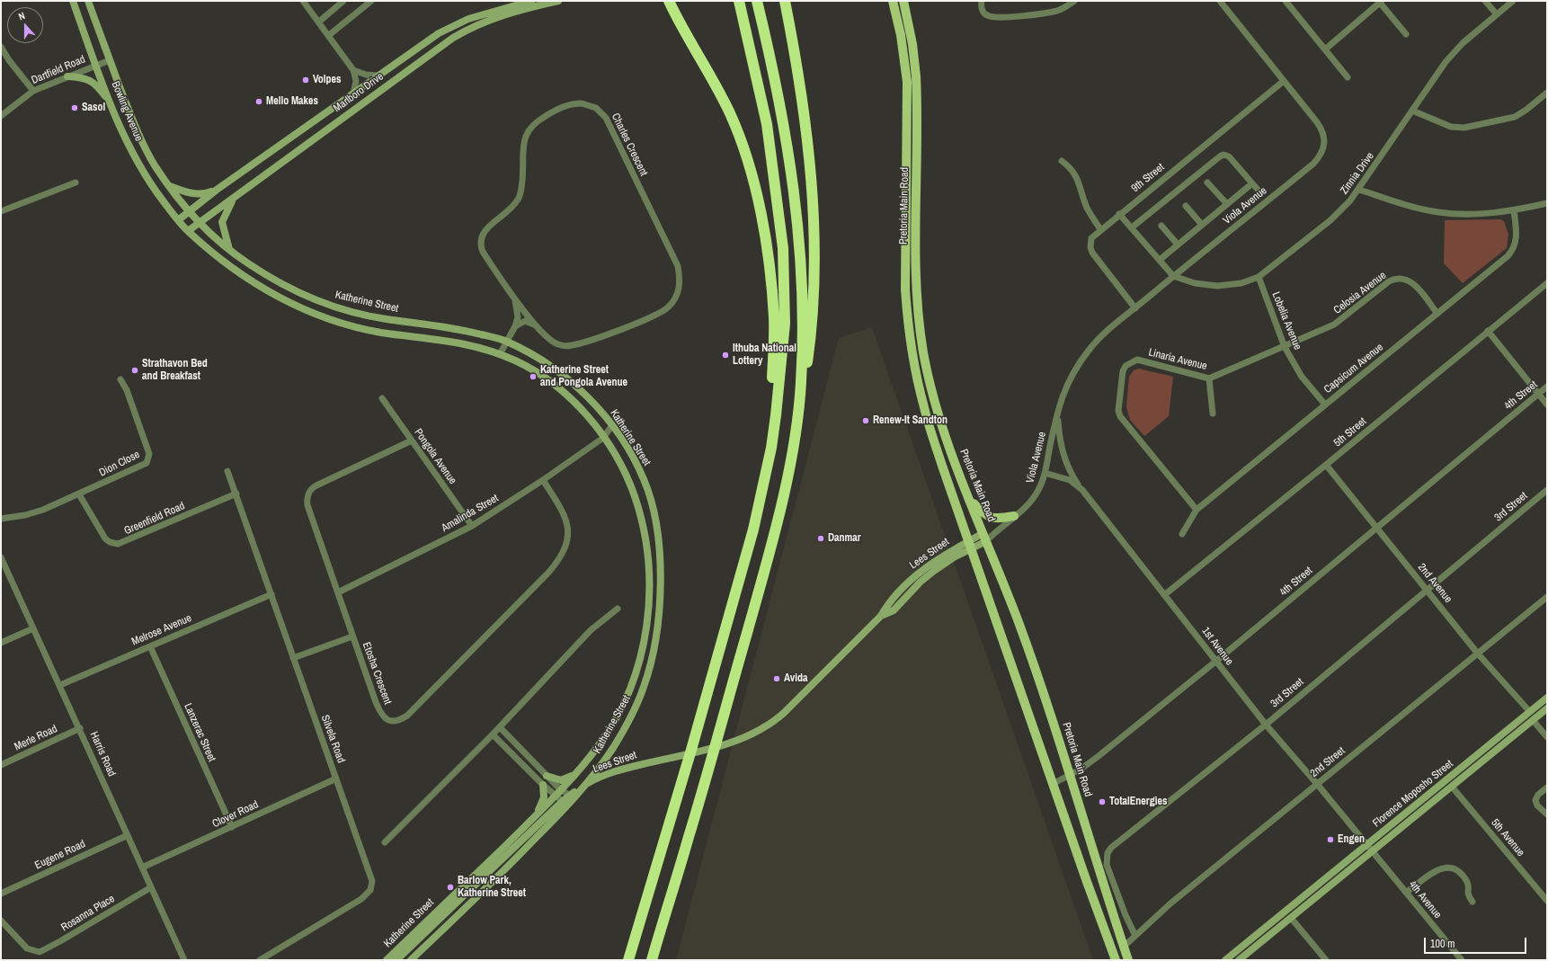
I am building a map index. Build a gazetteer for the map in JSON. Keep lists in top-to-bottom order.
{
  "streets": {
    "main road": [
      "Marlboro Drive",
      "Bowling Avenue",
      "Pretoria Main Road",
      "Katherine Street",
      "Lees Street",
      "Florence Moposho Street"
    ],
    "street": [
      "Dartfield Road",
      "Charles Crescent",
      "Zinnia Drive",
      "9th Street",
      "Viola Avenue",
      "Celosia Avenue",
      "Lobelia Avenue",
      "Linaria Avenue",
      "Capsicum Avenue",
      "4th Street",
      "5th Street",
      "Pongola Avenue",
      "Dion Close",
      "3rd Street",
      "Amalinda Street",
      "Greenfield Road",
      "2nd Avenue",
      "Melrose Avenue",
      "1st Avenue",
      "Etosha Crescent",
      "Lanzerac Street",
      "Merle Road",
      "Silvela Road",
      "Harris Road",
      "2nd Street",
      "Clover Road",
      "5th Avenue",
      "Eugene Road",
      "4th Avenue",
      "Rosanna Place"
    ]
  },
  "crossings": [
    ["Dartfield Road", "Bowling Avenue"],
    ["Marlboro Drive", "Bowling Avenue"],
    ["Marlboro Drive", "Katherine Street"],
    ["Bowling Avenue", "Katherine Street"],
    ["Charles Crescent", "Katherine Street"],
    ["Zinnia Drive", "Viola Avenue"],
    ["Zinnia Drive", "Lobelia Avenue"],
    ["9th Street", "Viola Avenue"],
    ["Pretoria Main Road", "Viola Avenue"],
    ["Pretoria Main Road", "4th Street"],
    ["Pretoria Main Road", "Lees Street"],
    ["Pretoria Main Road", "2nd Street"],
    ["Viola Avenue", "Lees Street"],
    ["Viola Avenue", "1st Avenue"],
    ["Celosia Avenue", "Lobelia Avenue"],
    ["Celosia Avenue", "Linaria Avenue"],
    ["Celosia Avenue", "Capsicum Avenue"],
    ["Katherine Street", "Amalinda Street"],
    ["Lobelia Avenue", "Linaria Avenue"],
    ["Lobelia Avenue", "Capsicum Avenue"],
    ["Linaria Avenue", "Capsicum Avenue"],
    ["4th Street", "2nd Avenue"],
    ["4th Street", "1st Avenue"],
    ["5th Street", "2nd Avenue"],
    ["5th Street", "1st Avenue"],
    ["Pongola Avenue", "Amalinda Street"],
    ["Pongola Avenue", "Etosha Crescent"],
    ["Dion Close", "Greenfield Road"],
    ["3rd Street", "2nd Avenue"],
    ["3rd Street", "1st Avenue"],
    ["3rd Street", "2nd Street"],
    ["Amalinda Street", "Etosha Crescent"],
    ["Greenfield Road", "Silvela Road"],
    ["2nd Avenue", "2nd Street"],
    ["2nd Avenue", "Florence Moposho Street"],
    ["Melrose Avenue", "Lanzerac Street"],
    ["Melrose Avenue", "Silvela Road"],
    ["Melrose Avenue", "Harris Road"],
    ["1st Avenue", "2nd Street"],
    ["1st Avenue", "Florence Moposho Street"],
    ["1st Avenue", "4th Avenue"],
    ["Lanzerac Street", "Clover Road"],
    ["Merle Road", "Harris Road"],
    ["Silvela Road", "Clover Road"],
    ["Harris Road", "Clover Road"],
    ["Harris Road", "Eugene Road"],
    ["Harris Road", "Rosanna Place"],
    ["Florence Moposho Street", "5th Avenue"],
    ["Florence Moposho Street", "4th Avenue"]
  ],
  "places": [
    "Volpes",
    "Mello Makes",
    "Sasol",
    "Ithuba National Lottery",
    "Strathavon Bed and Breakfast",
    "Katherine Street and Pongola Avenue",
    "Renew-It Sandton",
    "Danmar",
    "Avida",
    "TotalEnergies",
    "Engen",
    "Barlow Park, Katherine Street"
  ],
  "scale_bar": "100 m",
  "north": "top"
}
